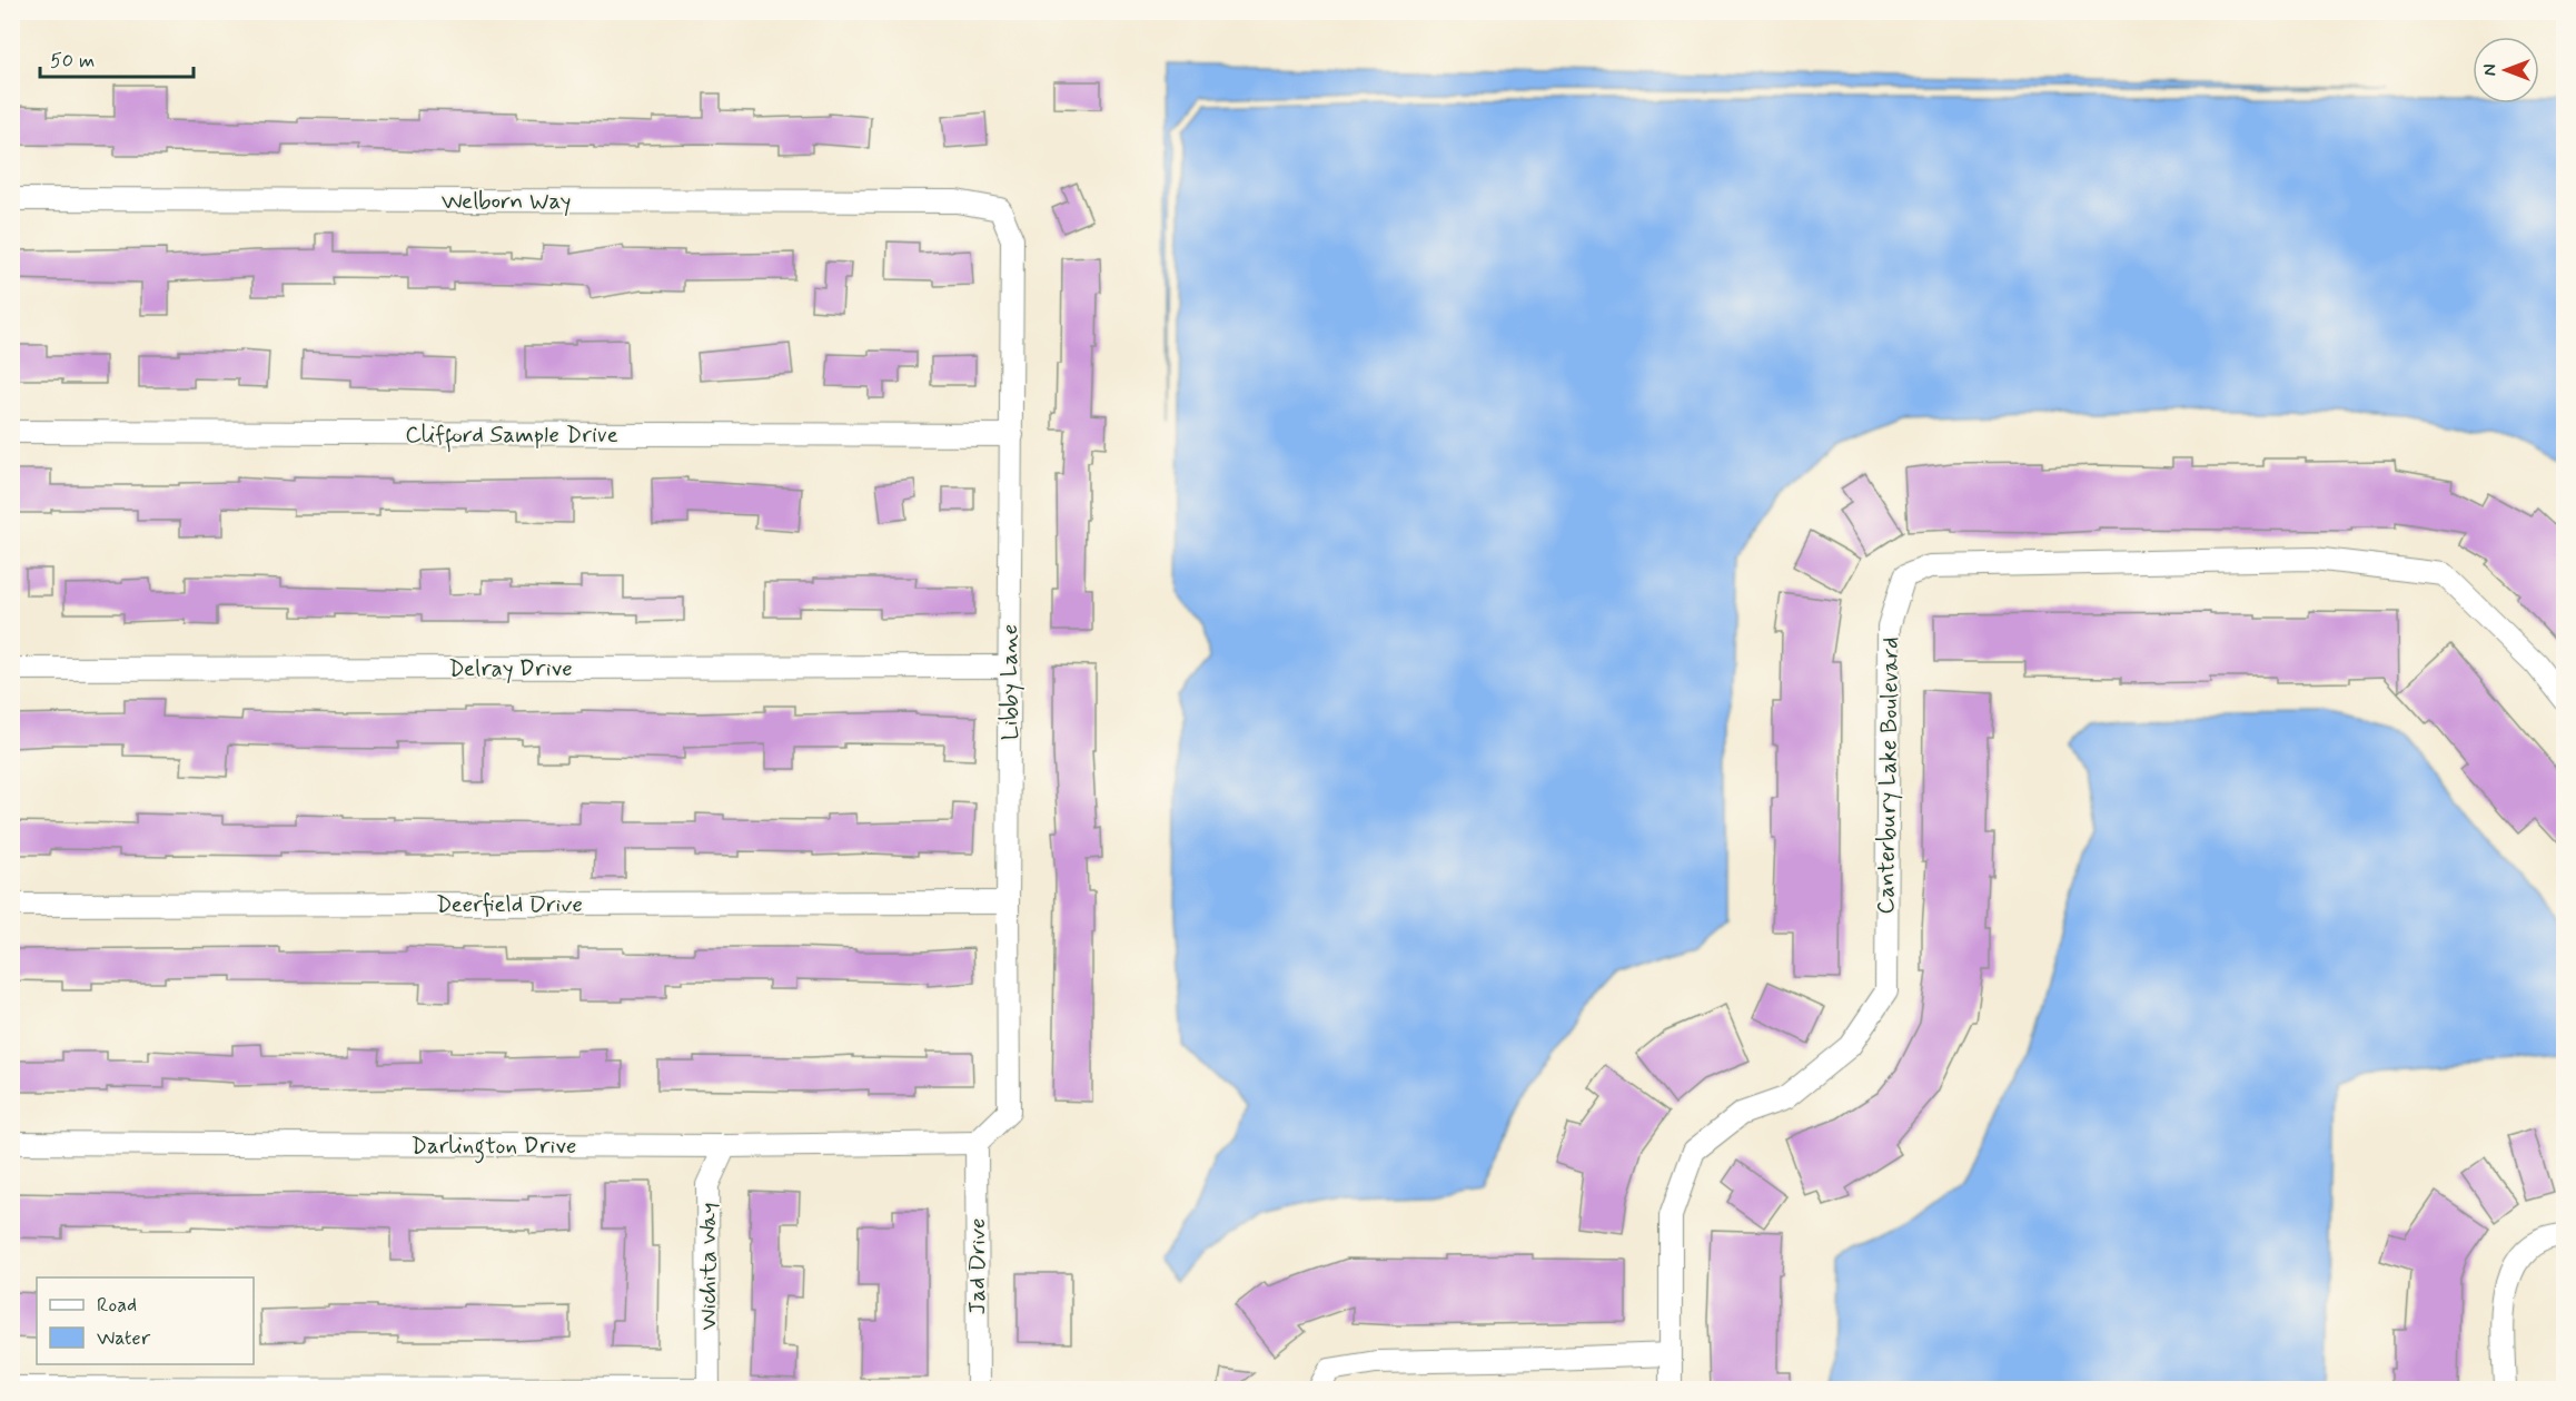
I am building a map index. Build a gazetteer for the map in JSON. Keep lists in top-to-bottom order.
{
  "streets": {
    "street": [
      "Welborn Way",
      "Clifford Sample Drive",
      "Delray Drive",
      "Libby Lane",
      "Canterbury Lake Boulevard",
      "Deerfield Drive",
      "Darlington Drive",
      "Wichita Way",
      "Jad Drive"
    ]
  },
  "crossings": [
    ["Welborn Way", "Libby Lane"],
    ["Clifford Sample Drive", "Libby Lane"],
    ["Delray Drive", "Libby Lane"],
    ["Libby Lane", "Deerfield Drive"],
    ["Libby Lane", "Darlington Drive"],
    ["Libby Lane", "Jad Drive"],
    ["Darlington Drive", "Wichita Way"],
    ["Darlington Drive", "Jad Drive"]
  ],
  "legend": ["Road", "Water"],
  "scale_bar": "50 m",
  "north": "left"
}
